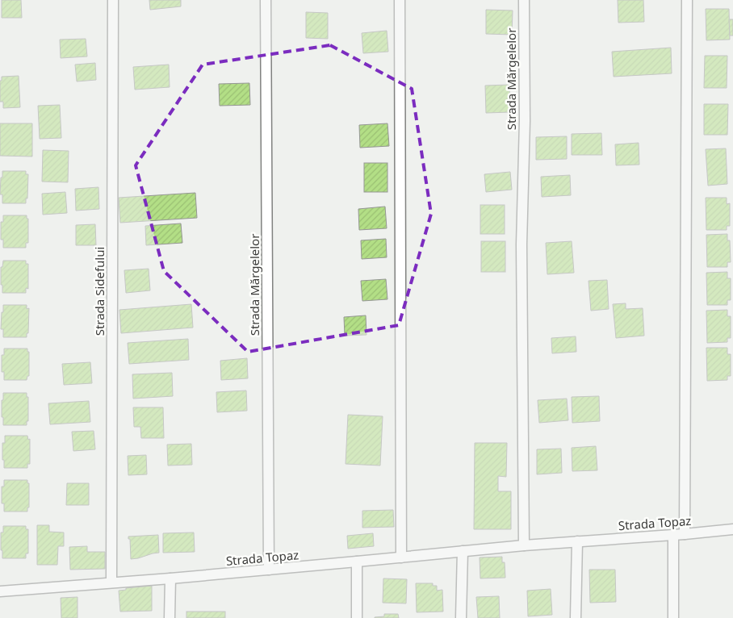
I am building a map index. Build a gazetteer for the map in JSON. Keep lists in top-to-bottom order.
{
  "streets": {
    "street": ["Strada Mărgelelor", "Strada Sidefului", "Strada Topaz"]
  },
  "crossings": [
    ["Strada Mărgelelor", "Strada Topaz"],
    ["Strada Sidefului", "Strada Topaz"]
  ]
}
